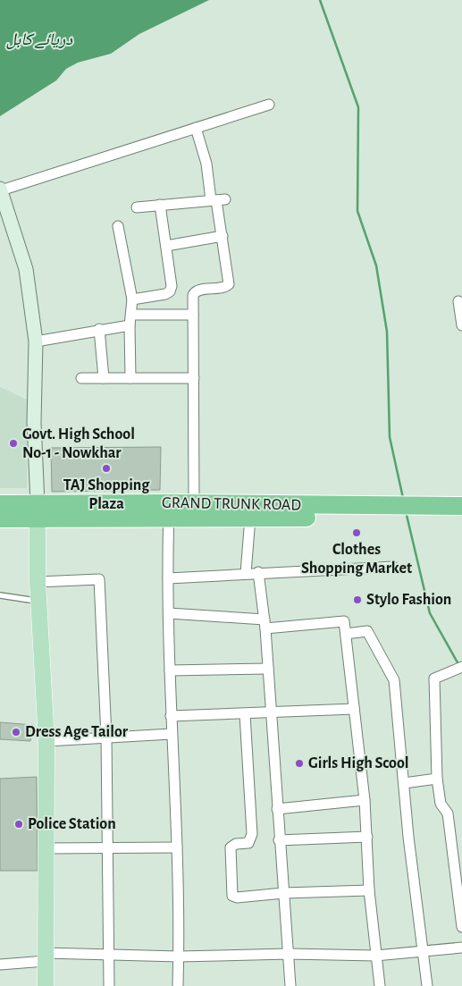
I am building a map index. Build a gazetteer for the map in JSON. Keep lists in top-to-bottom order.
{
  "streets": {
    "highway": ["GRAND TRUNK ROAD"]
  },
  "water": ["دریائے کابل"],
  "places": [
    "Govt. High School No-1 - Nowkhar",
    "TAJ Shopping Plaza",
    "Clothes Shopping Market",
    "Stylo Fashion",
    "Dress Age Tailor",
    "Girls High Scool",
    "Police Station"
  ]
}
